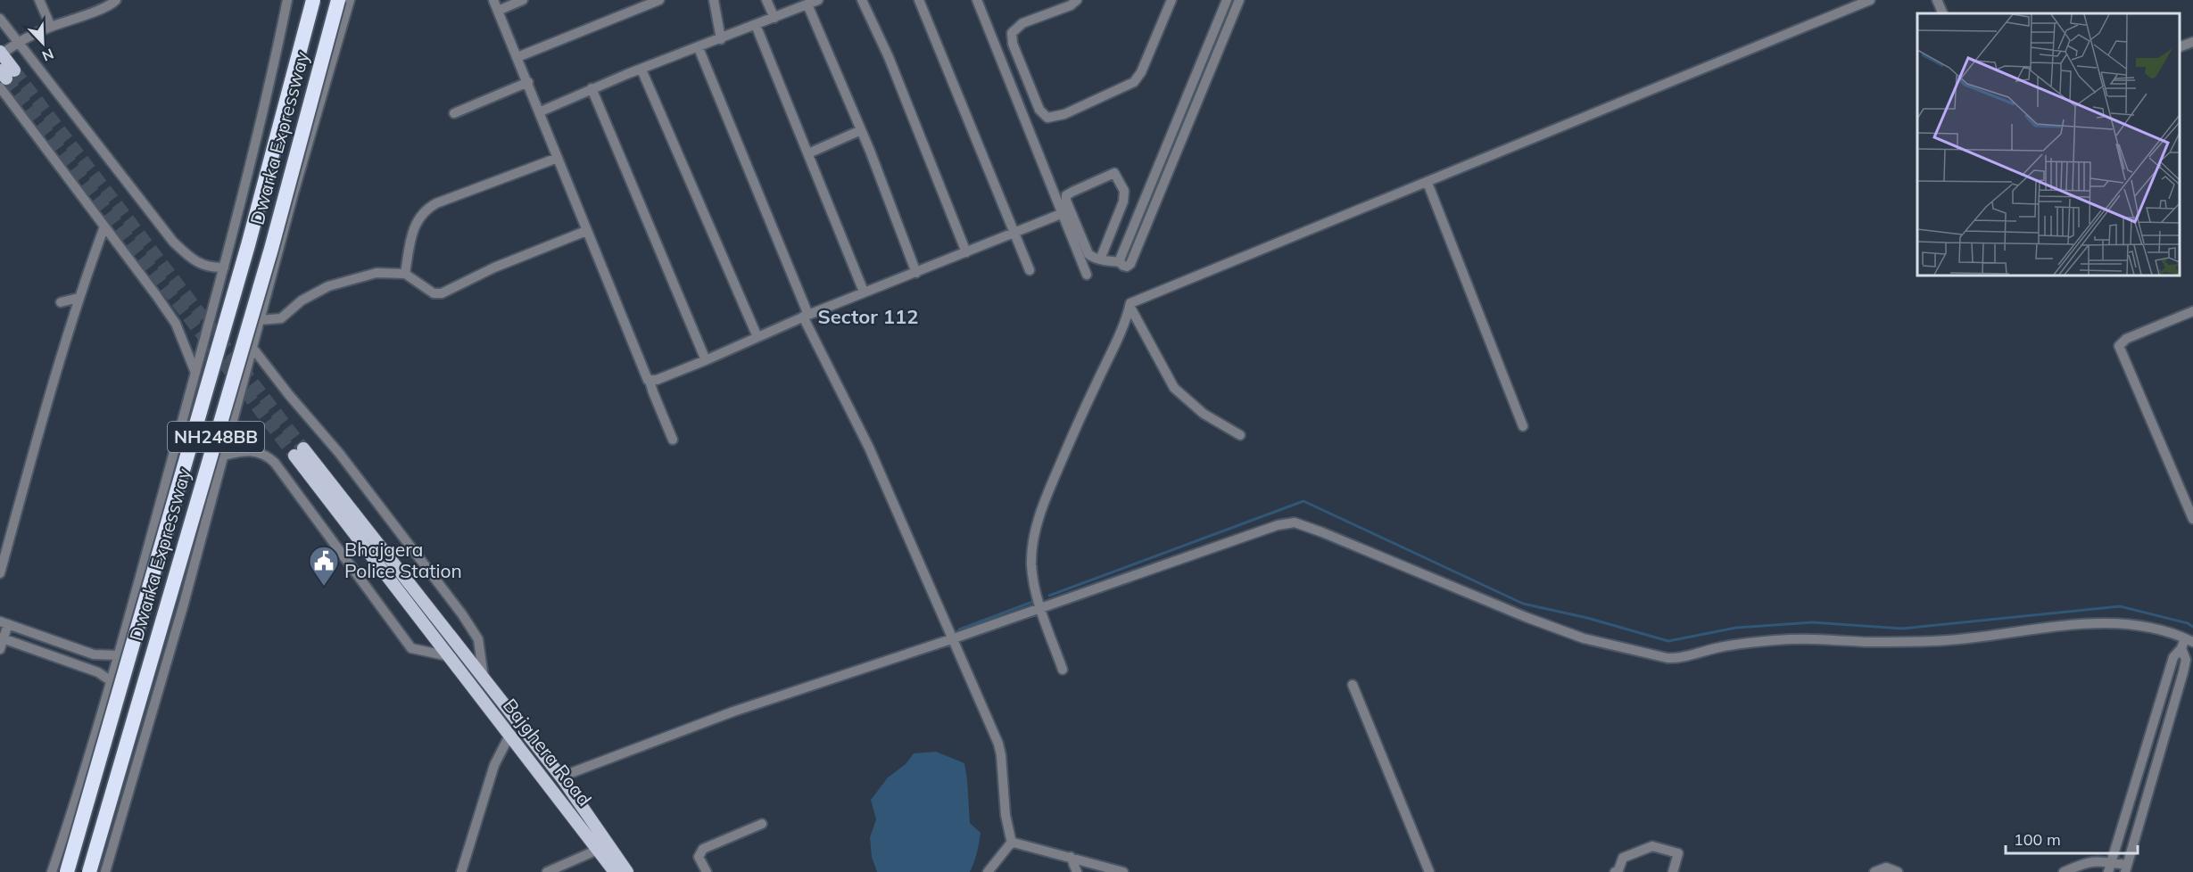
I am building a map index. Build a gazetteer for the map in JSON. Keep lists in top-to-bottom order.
{
  "streets": {
    "highway": ["Dwarka Expressway", "NH248BB"],
    "main road": ["Bajghera Road"]
  },
  "districts": ["Sector 112"],
  "places": {
    "public building": ["Bhajgera Police Station"]
  },
  "scale_bar": "100 m",
  "north": "bottom right"
}
